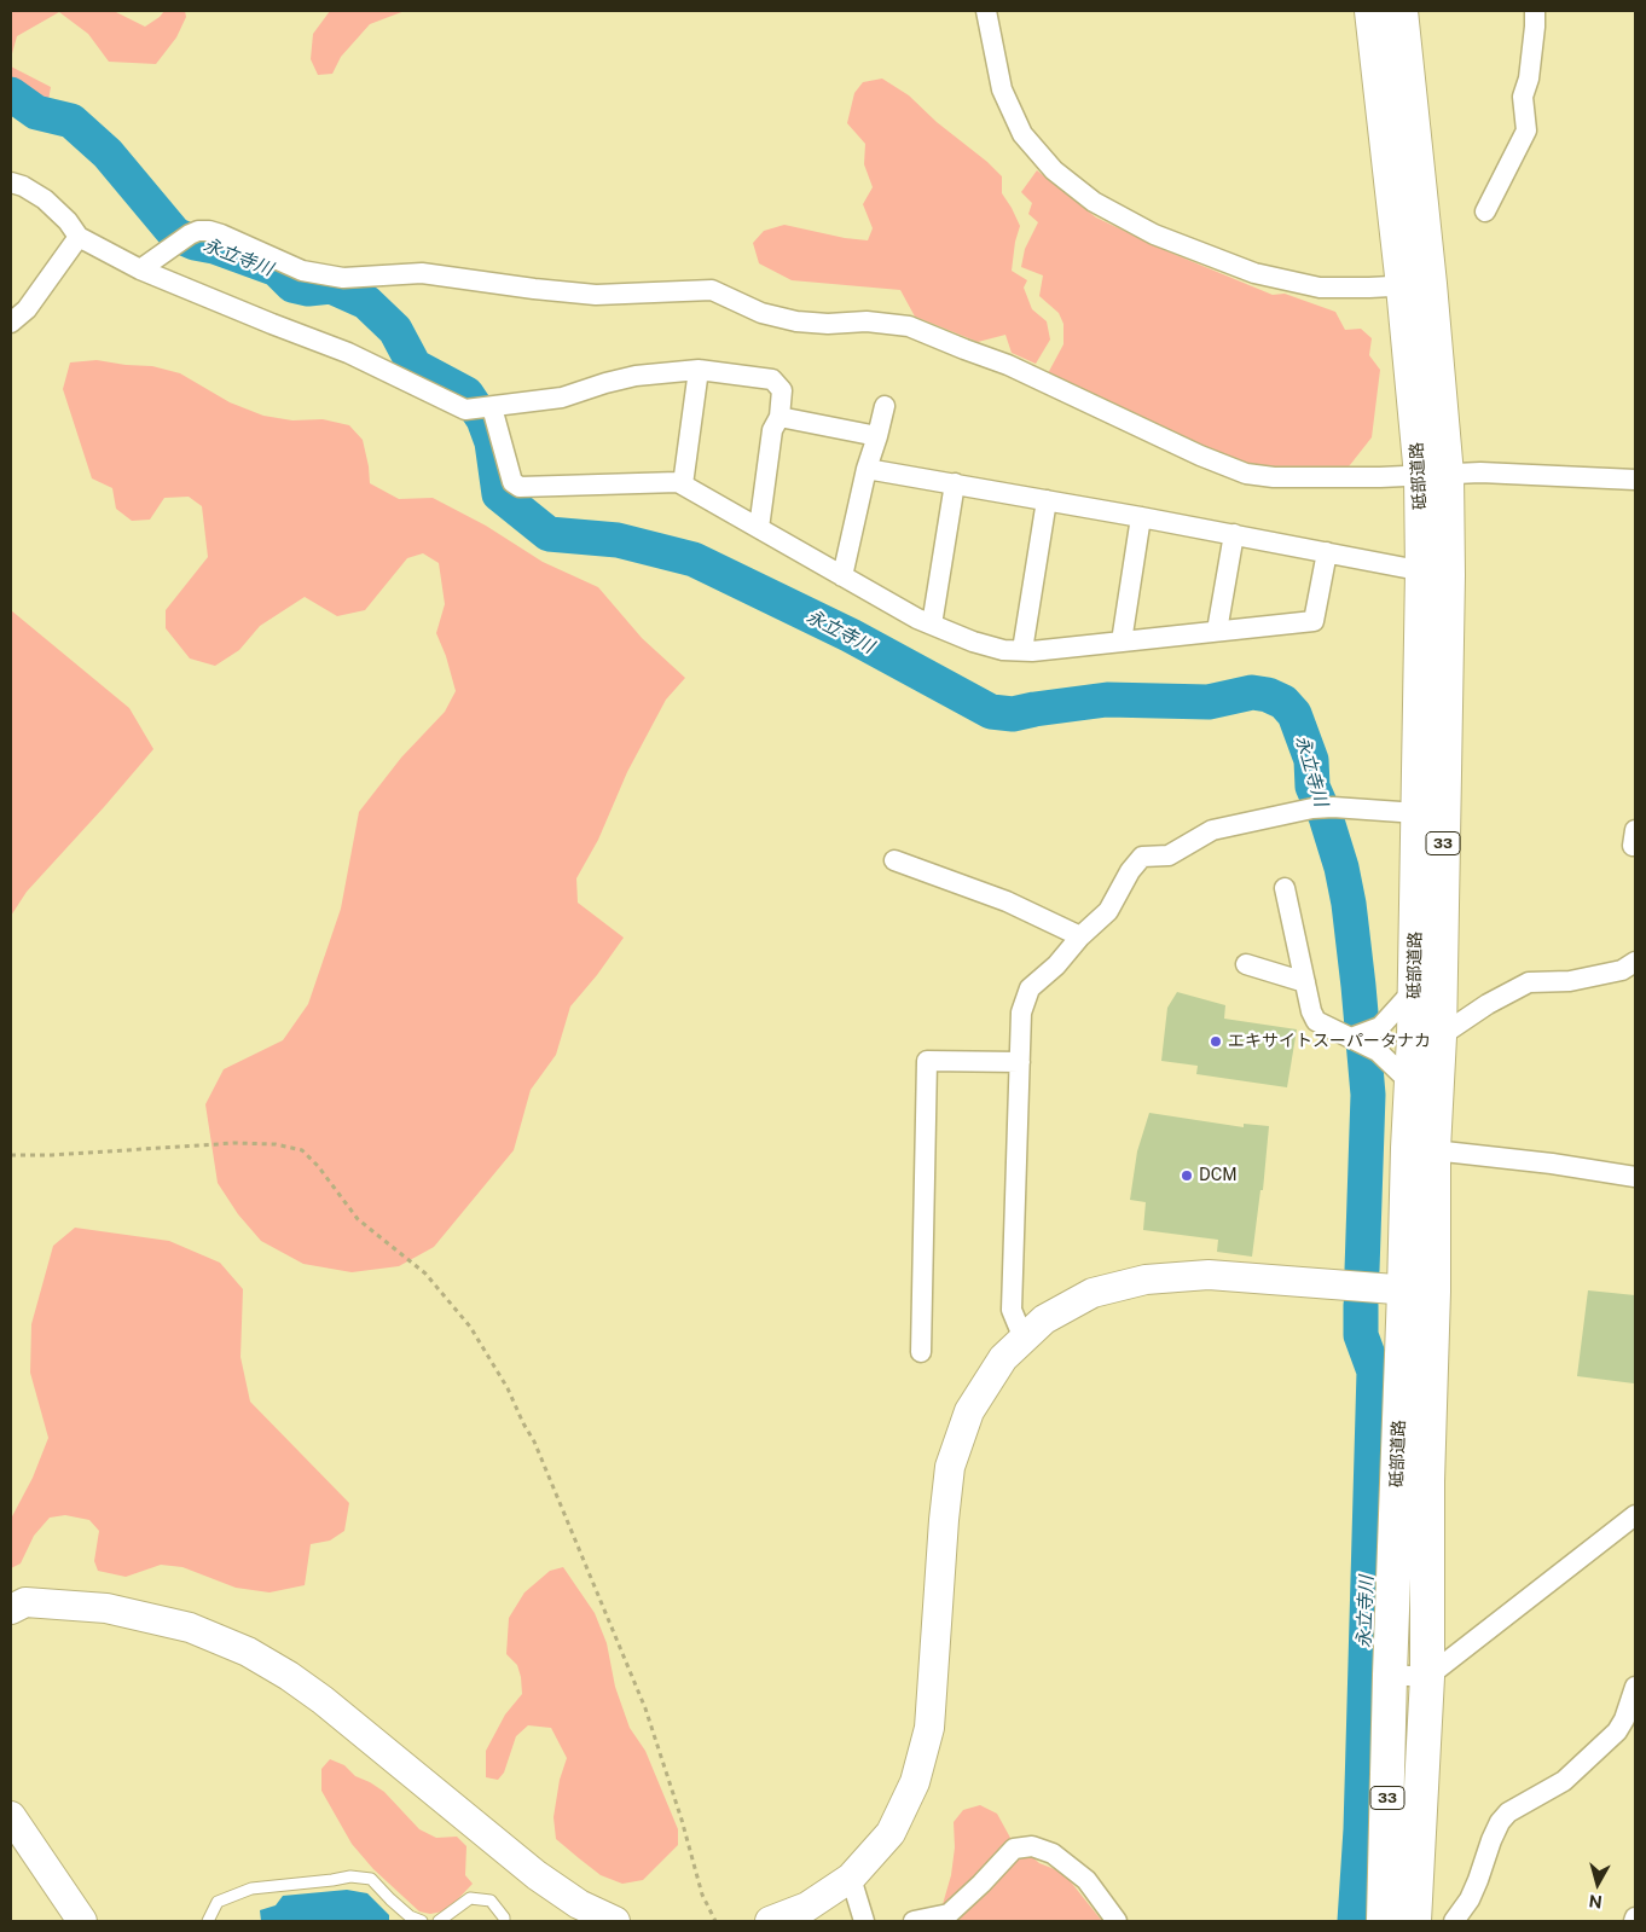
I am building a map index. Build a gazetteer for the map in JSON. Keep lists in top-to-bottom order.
{
  "streets": {
    "highway": ["砥部道路", "33"]
  },
  "water": ["永立寺川"],
  "places": ["エキサイトスーパータナカ", "DCM"],
  "north": "bottom"
}
